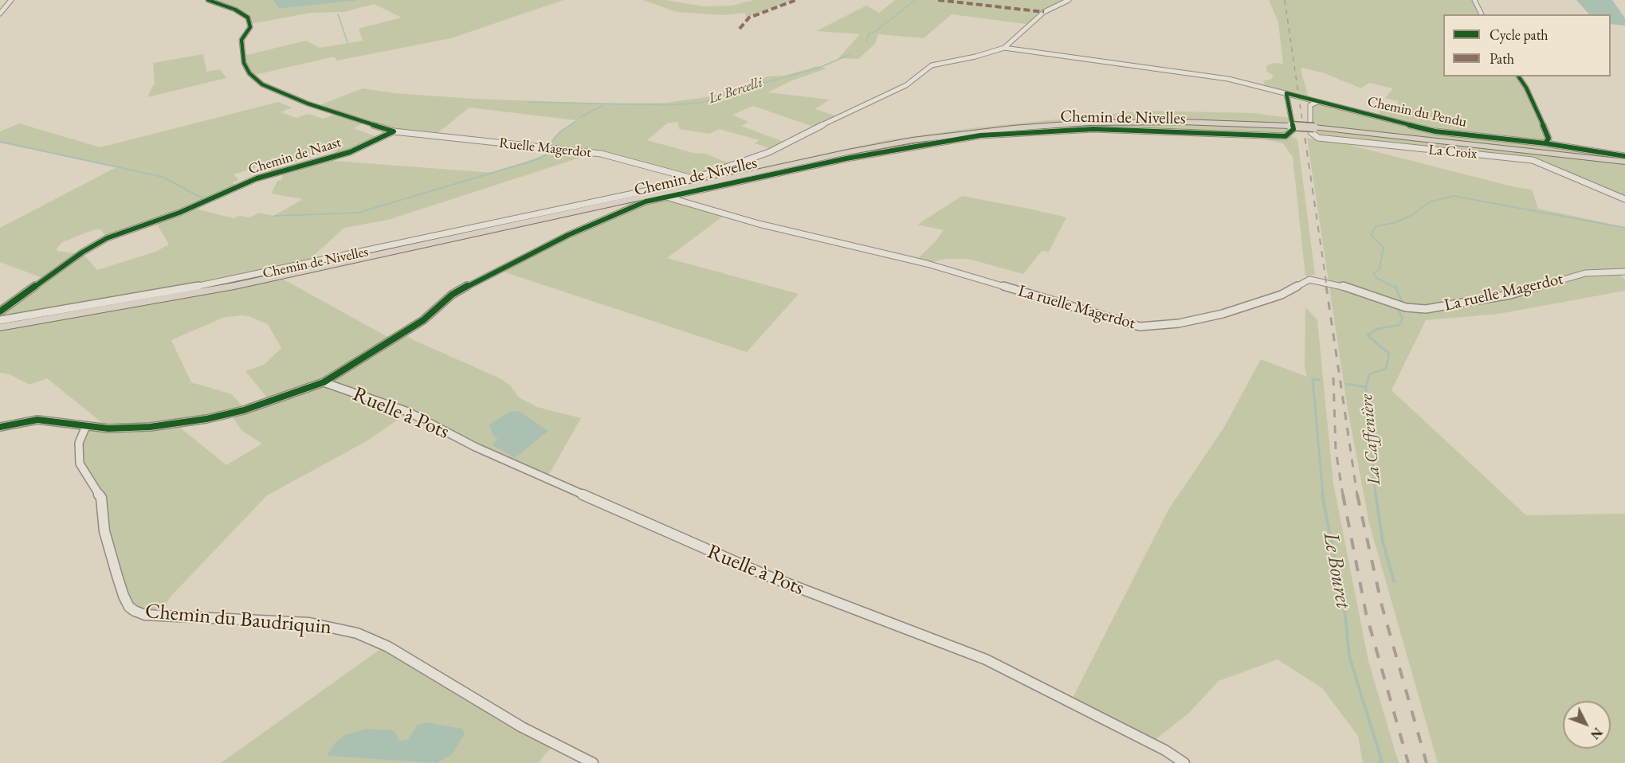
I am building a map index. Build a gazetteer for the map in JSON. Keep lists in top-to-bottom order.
{
  "streets": {
    "street": [
      "Chemin du Pendu",
      "Chemin de Nivelles",
      "Ruelle Magerdot",
      "La Croix",
      "Chemin de Naast",
      "La ruelle Magerdot",
      "Ruelle à Pots",
      "Chemin du Baudriquin"
    ]
  },
  "crossings": [
    ["Chemin du Pendu", "Chemin de Nivelles"],
    ["Chemin du Pendu", "La Croix"],
    ["Chemin de Nivelles", "Ruelle Magerdot"],
    ["Chemin de Nivelles", "La ruelle Magerdot"],
    ["Chemin de Nivelles", "Ruelle à Pots"],
    ["Chemin de Nivelles", "Chemin du Baudriquin"],
    ["Ruelle Magerdot", "Chemin de Naast"]
  ],
  "water": ["Le Bercelli", "La Caffenière", "Le Bouret"],
  "legend": ["Cycle path", "Path"],
  "north": "bottom right"
}
